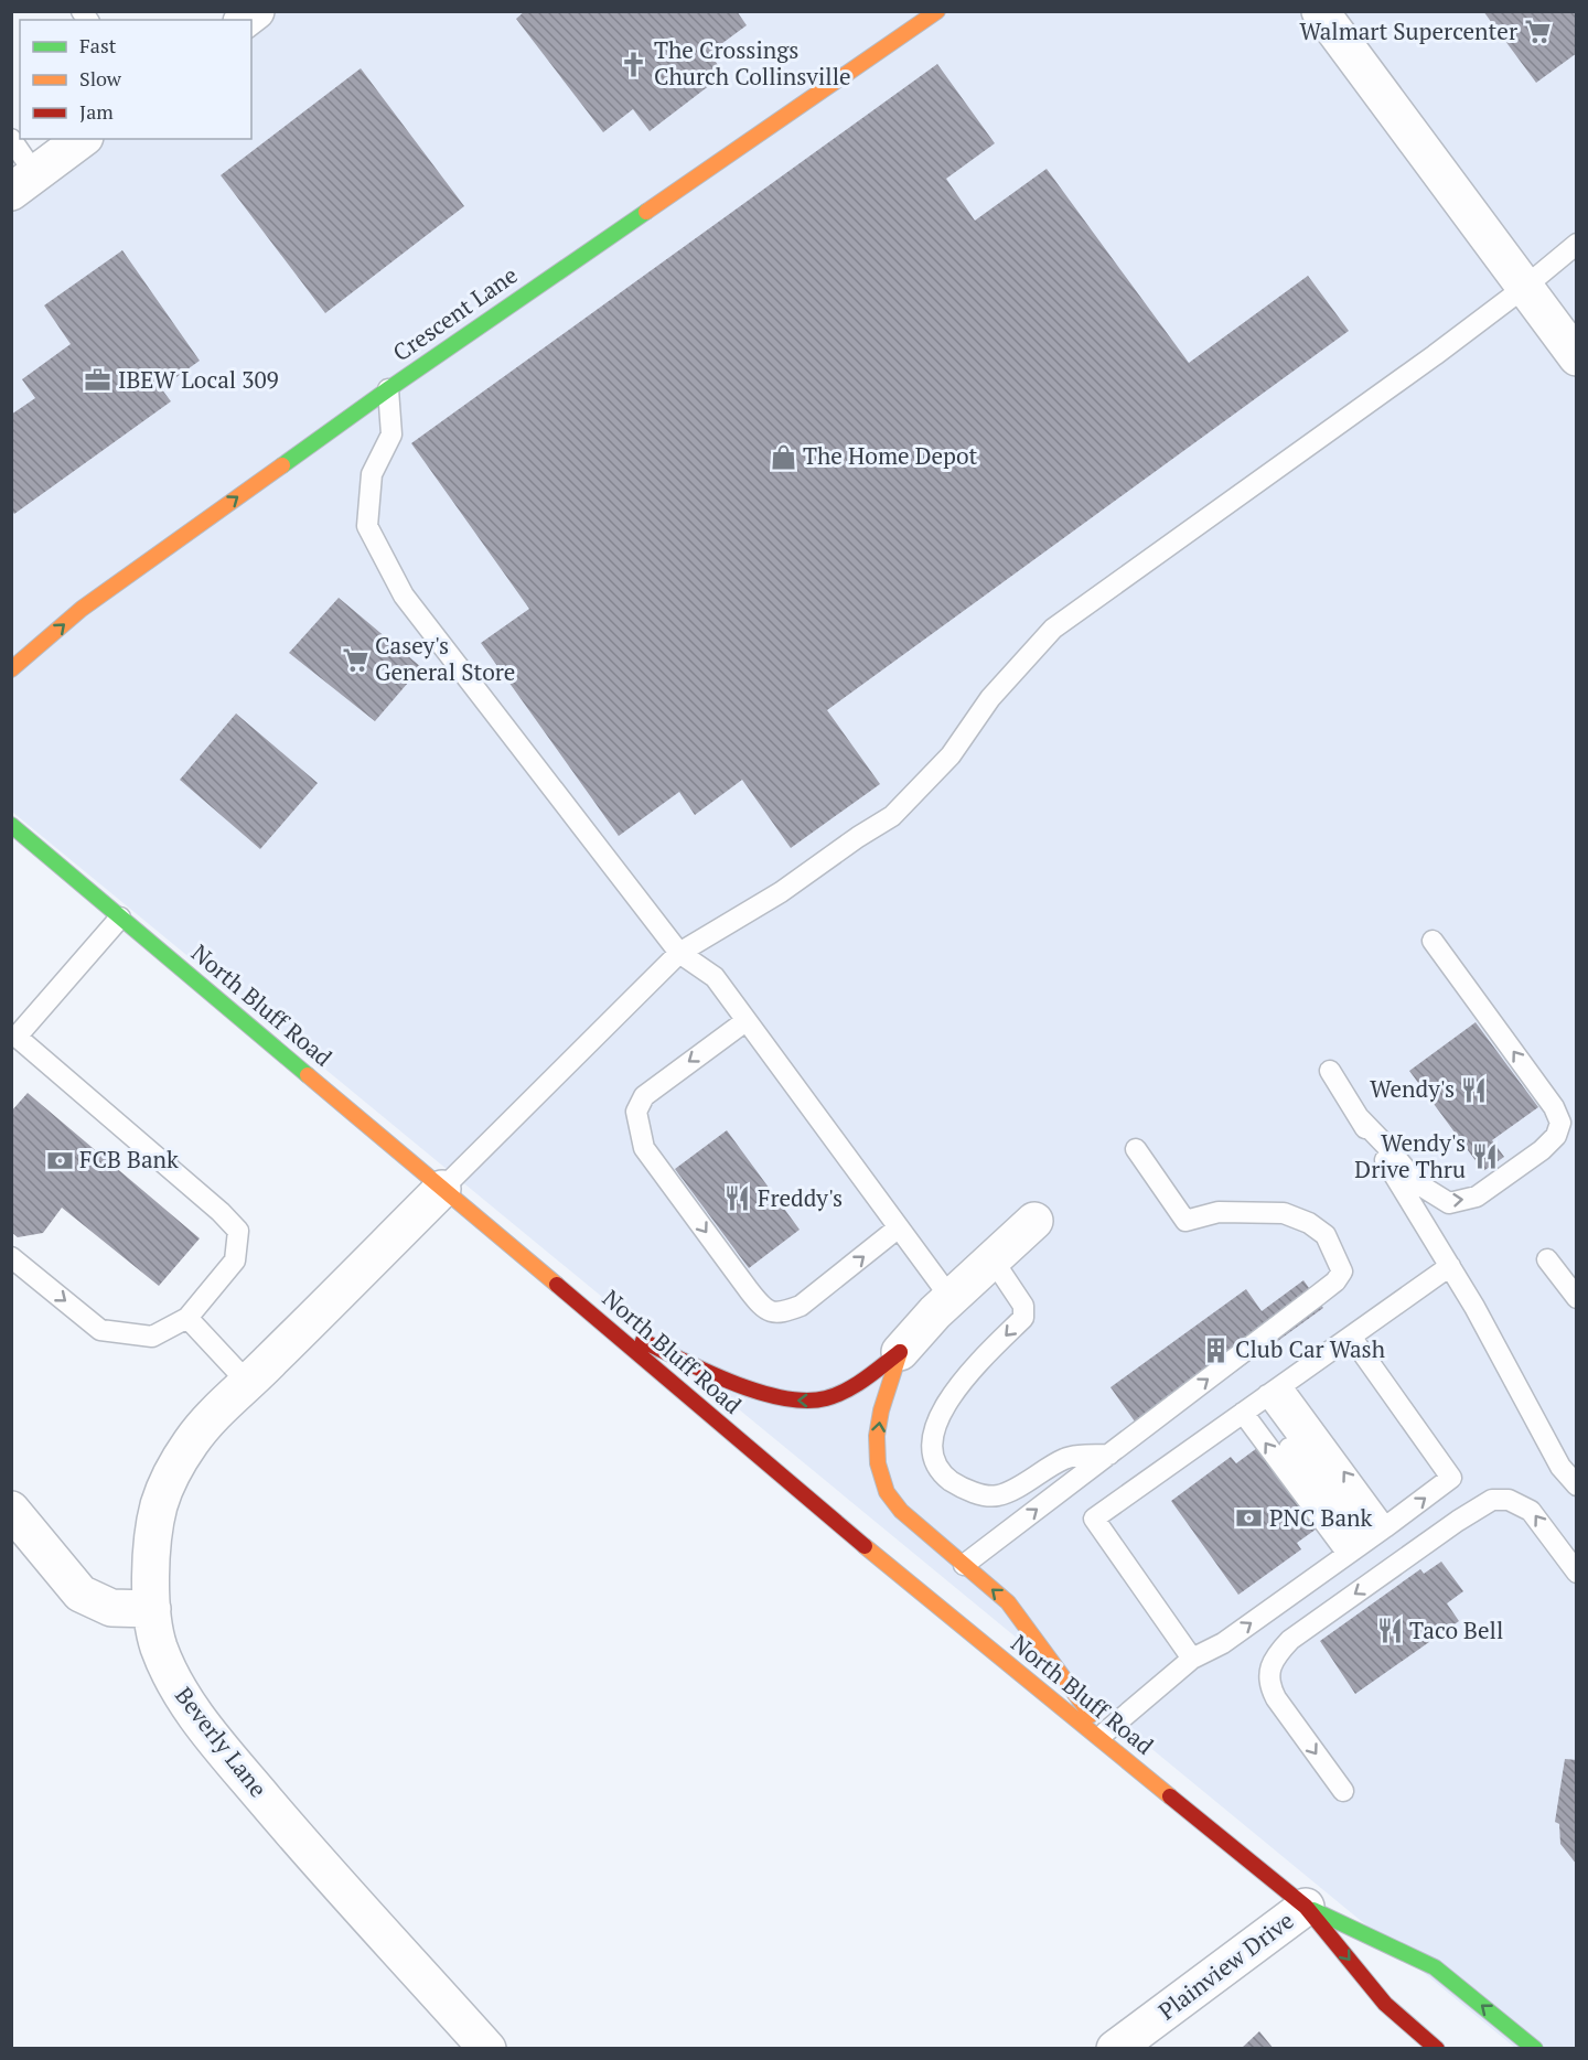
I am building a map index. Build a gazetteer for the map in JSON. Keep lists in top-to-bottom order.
{
  "streets": {
    "main road": ["Crescent Lane", "North Bluff Road"],
    "street": ["Beverly Lane", "Plainview Drive"]
  },
  "crossings": [
    ["North Bluff Road", "Beverly Lane"],
    ["North Bluff Road", "Plainview Drive"]
  ],
  "one_way": ["Crescent Lane"],
  "places": {
    "supermarket": ["Walmart Supercenter", "Casey's General Store"],
    "church": ["The Crossings Church Collinsville"],
    "office": ["IBEW Local 309"],
    "shop": ["The Home Depot"],
    "restaurant": [
      "Wendy's",
      "Wendy's Drive Thru",
      "Freddy's",
      "Taco Bell"
    ],
    "bank": ["FCB Bank", "PNC Bank"],
    "building": ["Club Car Wash"]
  },
  "legend": ["Fast", "Slow", "Jam"]
}
